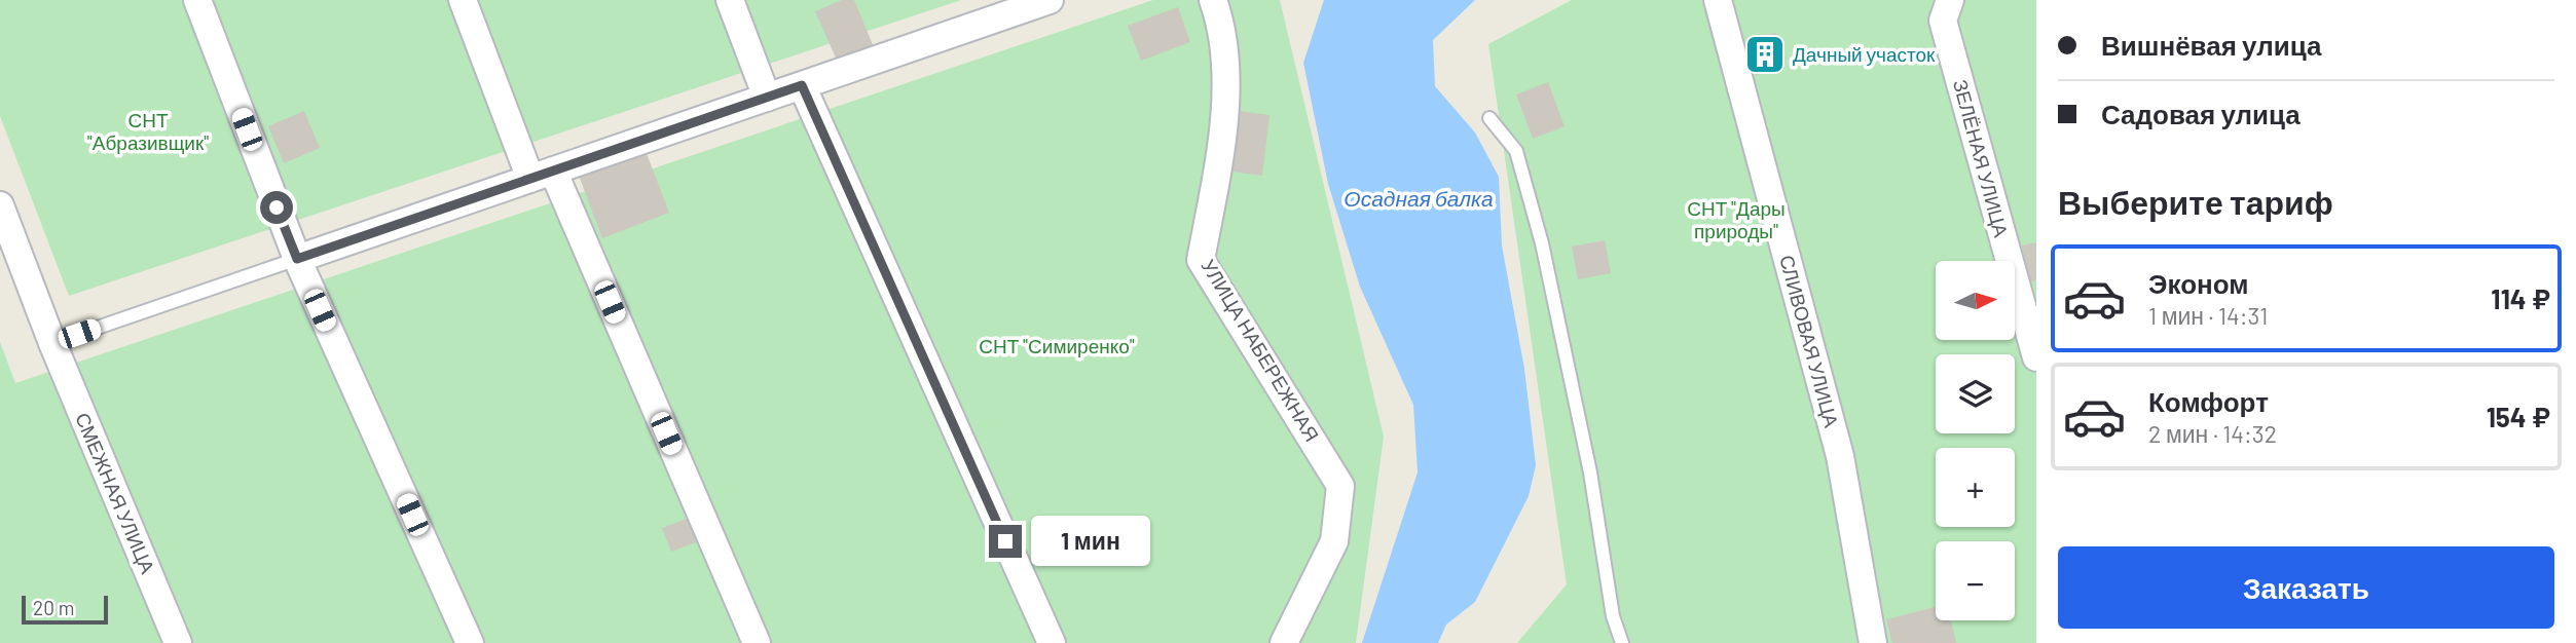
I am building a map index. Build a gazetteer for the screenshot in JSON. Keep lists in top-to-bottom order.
{
  "streets": {
    "street": [
      "ЗЕЛЁНАЯ УЛИЦА",
      "СЛИВОВАЯ УЛИЦА",
      "УЛИЦА НАБЕРЕЖНАЯ",
      "СМЕЖНАЯ УЛИЦА"
    ]
  },
  "water": ["Осадная балка"],
  "parks": ["СНТ \"Абразивщик\"", "СНТ \"Дары природы\"", "СНТ \"Симиренко\""],
  "places": {
    "building": ["Дачный участок"]
  },
  "scale_bar": "20 m",
  "north": "right",
  "page": {
    "banner": ["Вишнёвая улица", "Садовая улица"],
    "heading": "Выберите тариф",
    "list": [
      {
        "name": "Эконом",
        "note": "1 мин · 14:31",
        "value": "114 ₽"
      },
      {
        "name": "Комфорт",
        "note": "2 мин · 14:32",
        "value": "154 ₽"
      }
    ],
    "map_buttons": ["+", "−"],
    "bubble": "1 мин",
    "buttons": "Заказать",
    "scale": "20 m"
  }
}
